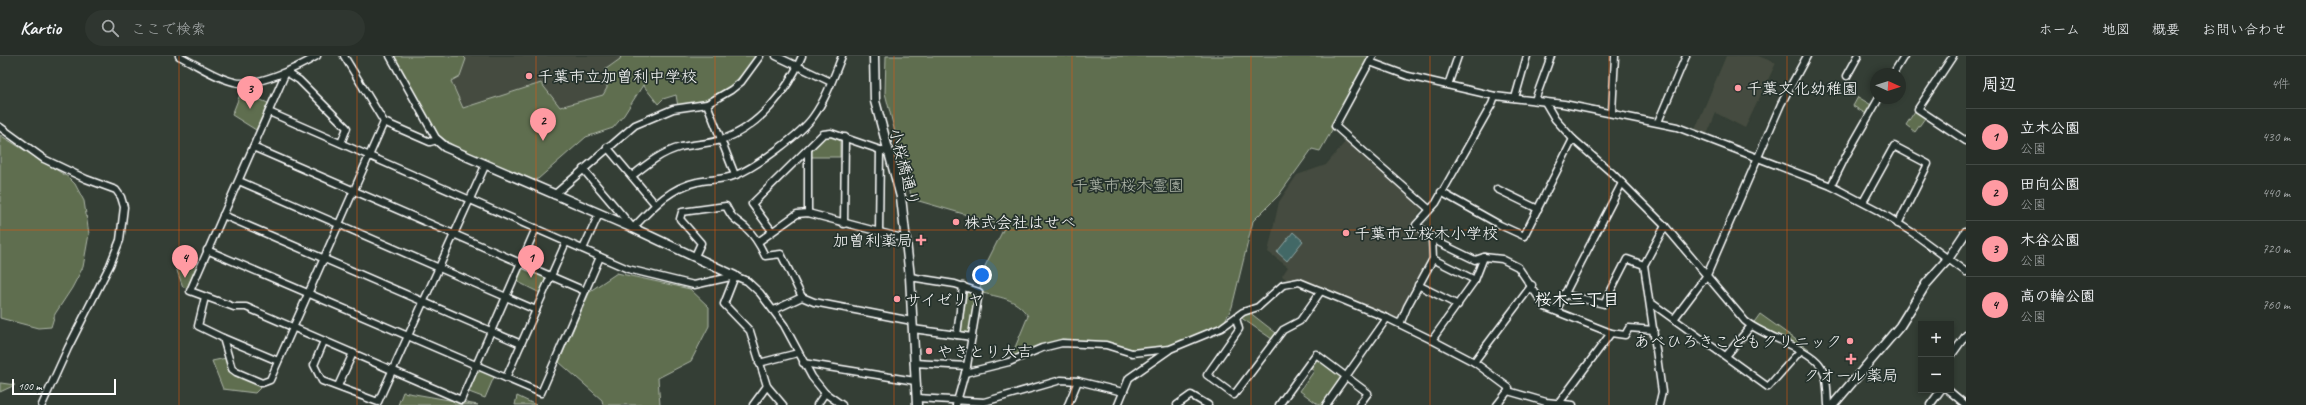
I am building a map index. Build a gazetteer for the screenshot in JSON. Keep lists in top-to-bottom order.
{
  "streets": {
    "street": ["小桜橋通り"]
  },
  "districts": ["桜木三丁目"],
  "parks": ["千葉市桜木霊園"],
  "places": {
    "other": [
      "千葉市立加曽利中学校",
      "千葉文化幼稚園",
      "株式会社はせべ",
      "千葉市立桜木小学校",
      "サイゼリヤ",
      "あべひろきこどもクリニック",
      "やきとり大吉"
    ],
    "health": ["加曽利薬局", "クオール薬局"]
  },
  "scale_bar": "100 m",
  "north": "right",
  "page": {
    "header": "Kartio",
    "search": "ここで検索",
    "nav": [
      "ホーム",
      "地図",
      "概要",
      "お問い合わせ"
    ],
    "heading": ["周辺", "4件"],
    "pins": [
      "3",
      "2",
      "1",
      "4"
    ],
    "list": [
      {
        "mark": "1",
        "name": "立木公園",
        "note": "公園",
        "value": "430 m"
      },
      {
        "mark": "2",
        "name": "田向公園",
        "note": "公園",
        "value": "440 m"
      },
      {
        "mark": "3",
        "name": "木谷公園",
        "note": "公園",
        "value": "720 m"
      },
      {
        "mark": "4",
        "name": "高の輪公園",
        "note": "公園",
        "value": "760 m"
      }
    ],
    "map_buttons": ["+", "−"],
    "scale": "100 m"
  }
}
